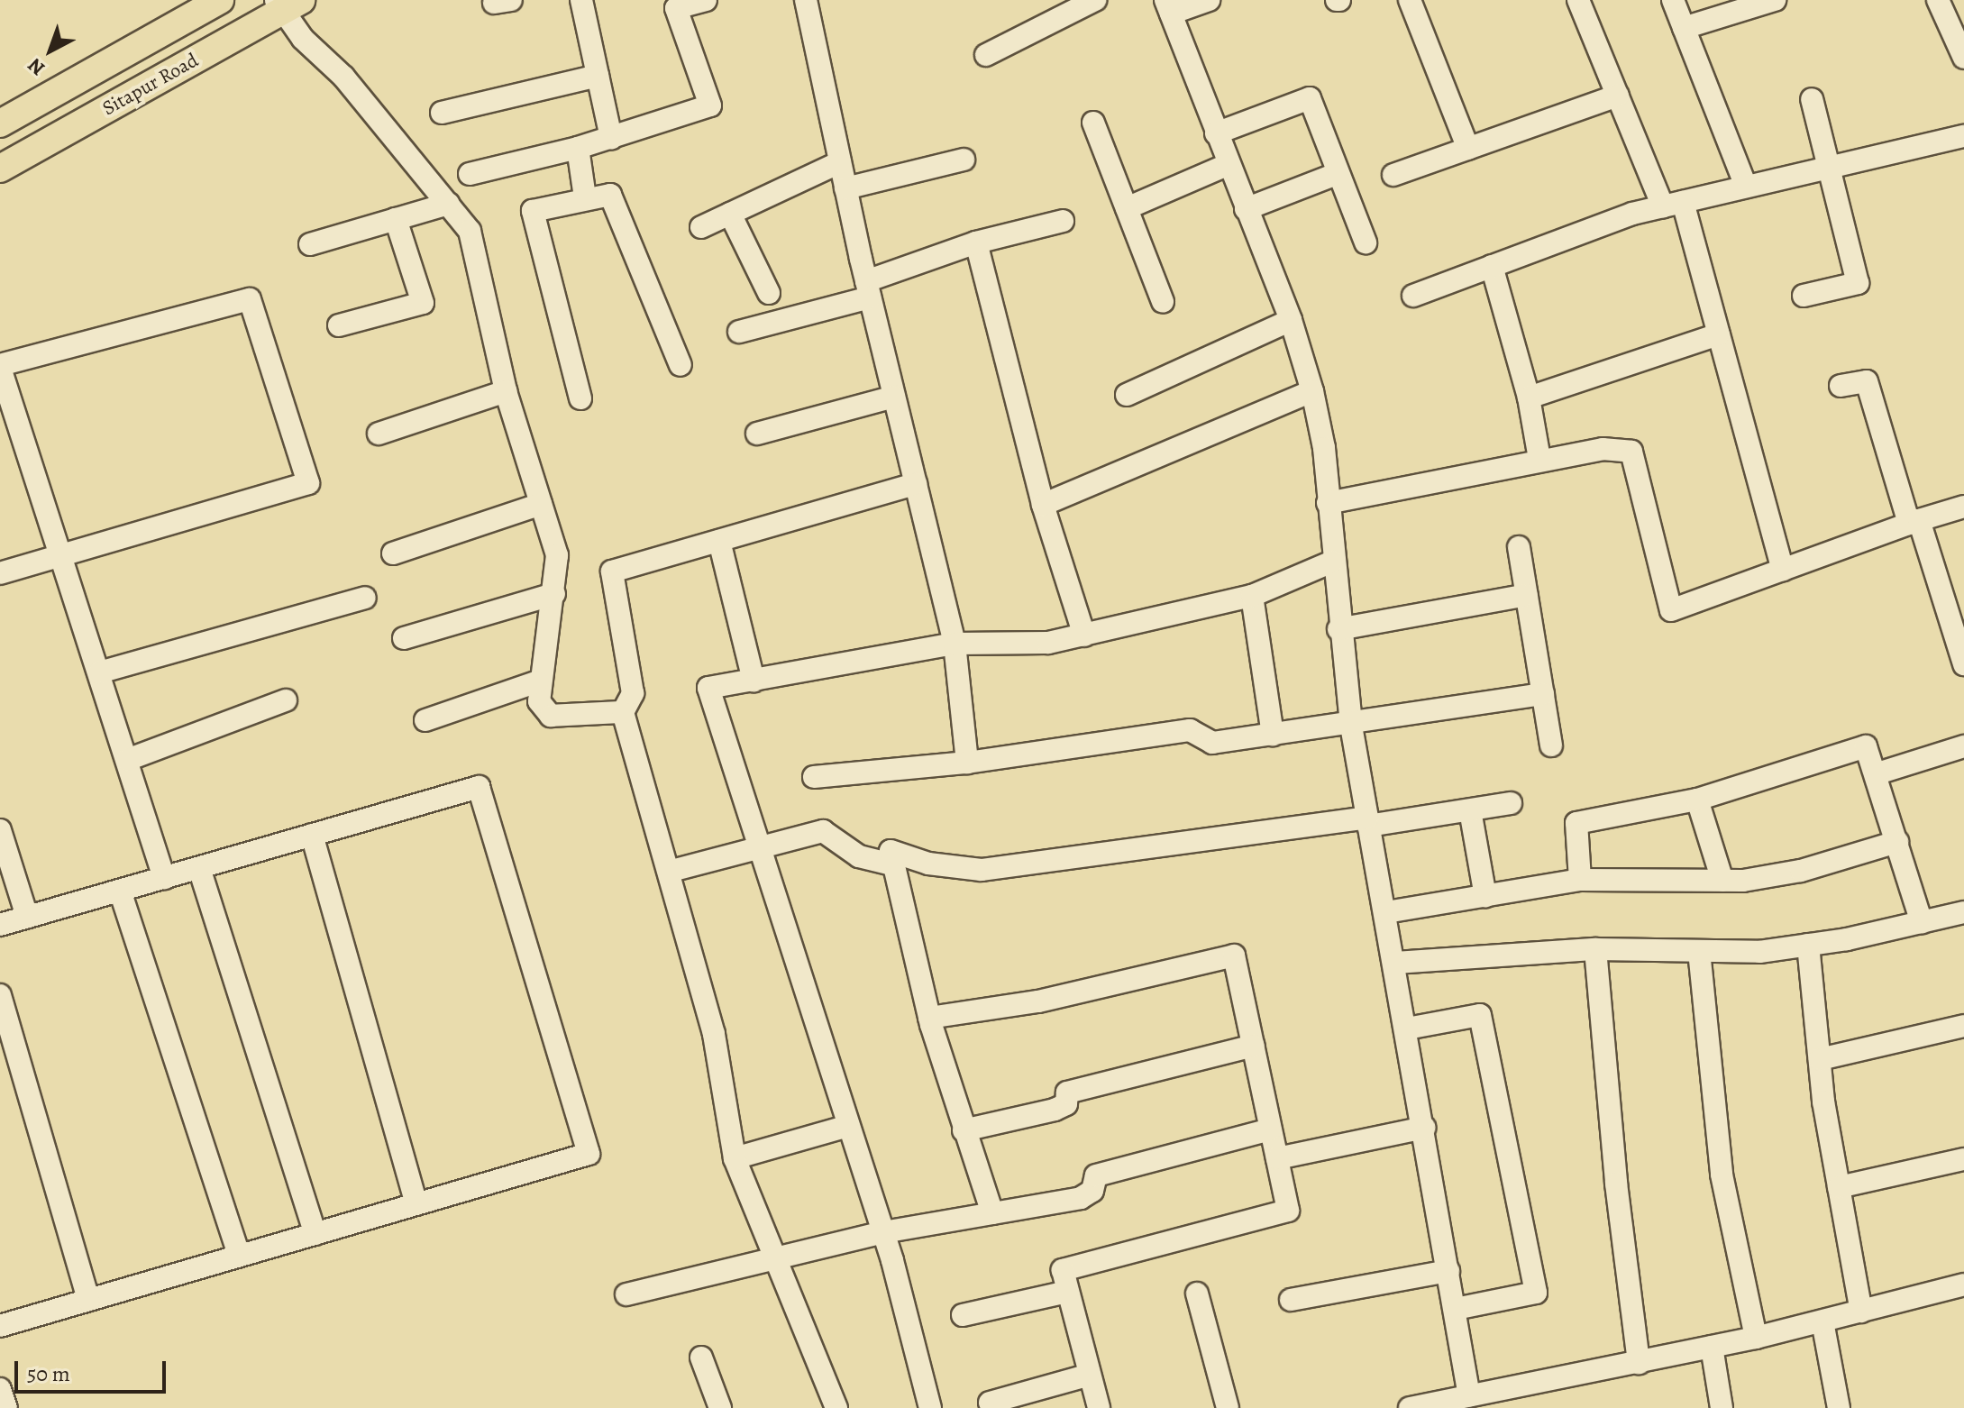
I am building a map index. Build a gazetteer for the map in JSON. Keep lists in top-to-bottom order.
{
  "streets": {
    "main road": ["Sitapur Road"]
  },
  "scale_bar": "50 m",
  "north": "bottom left"
}
